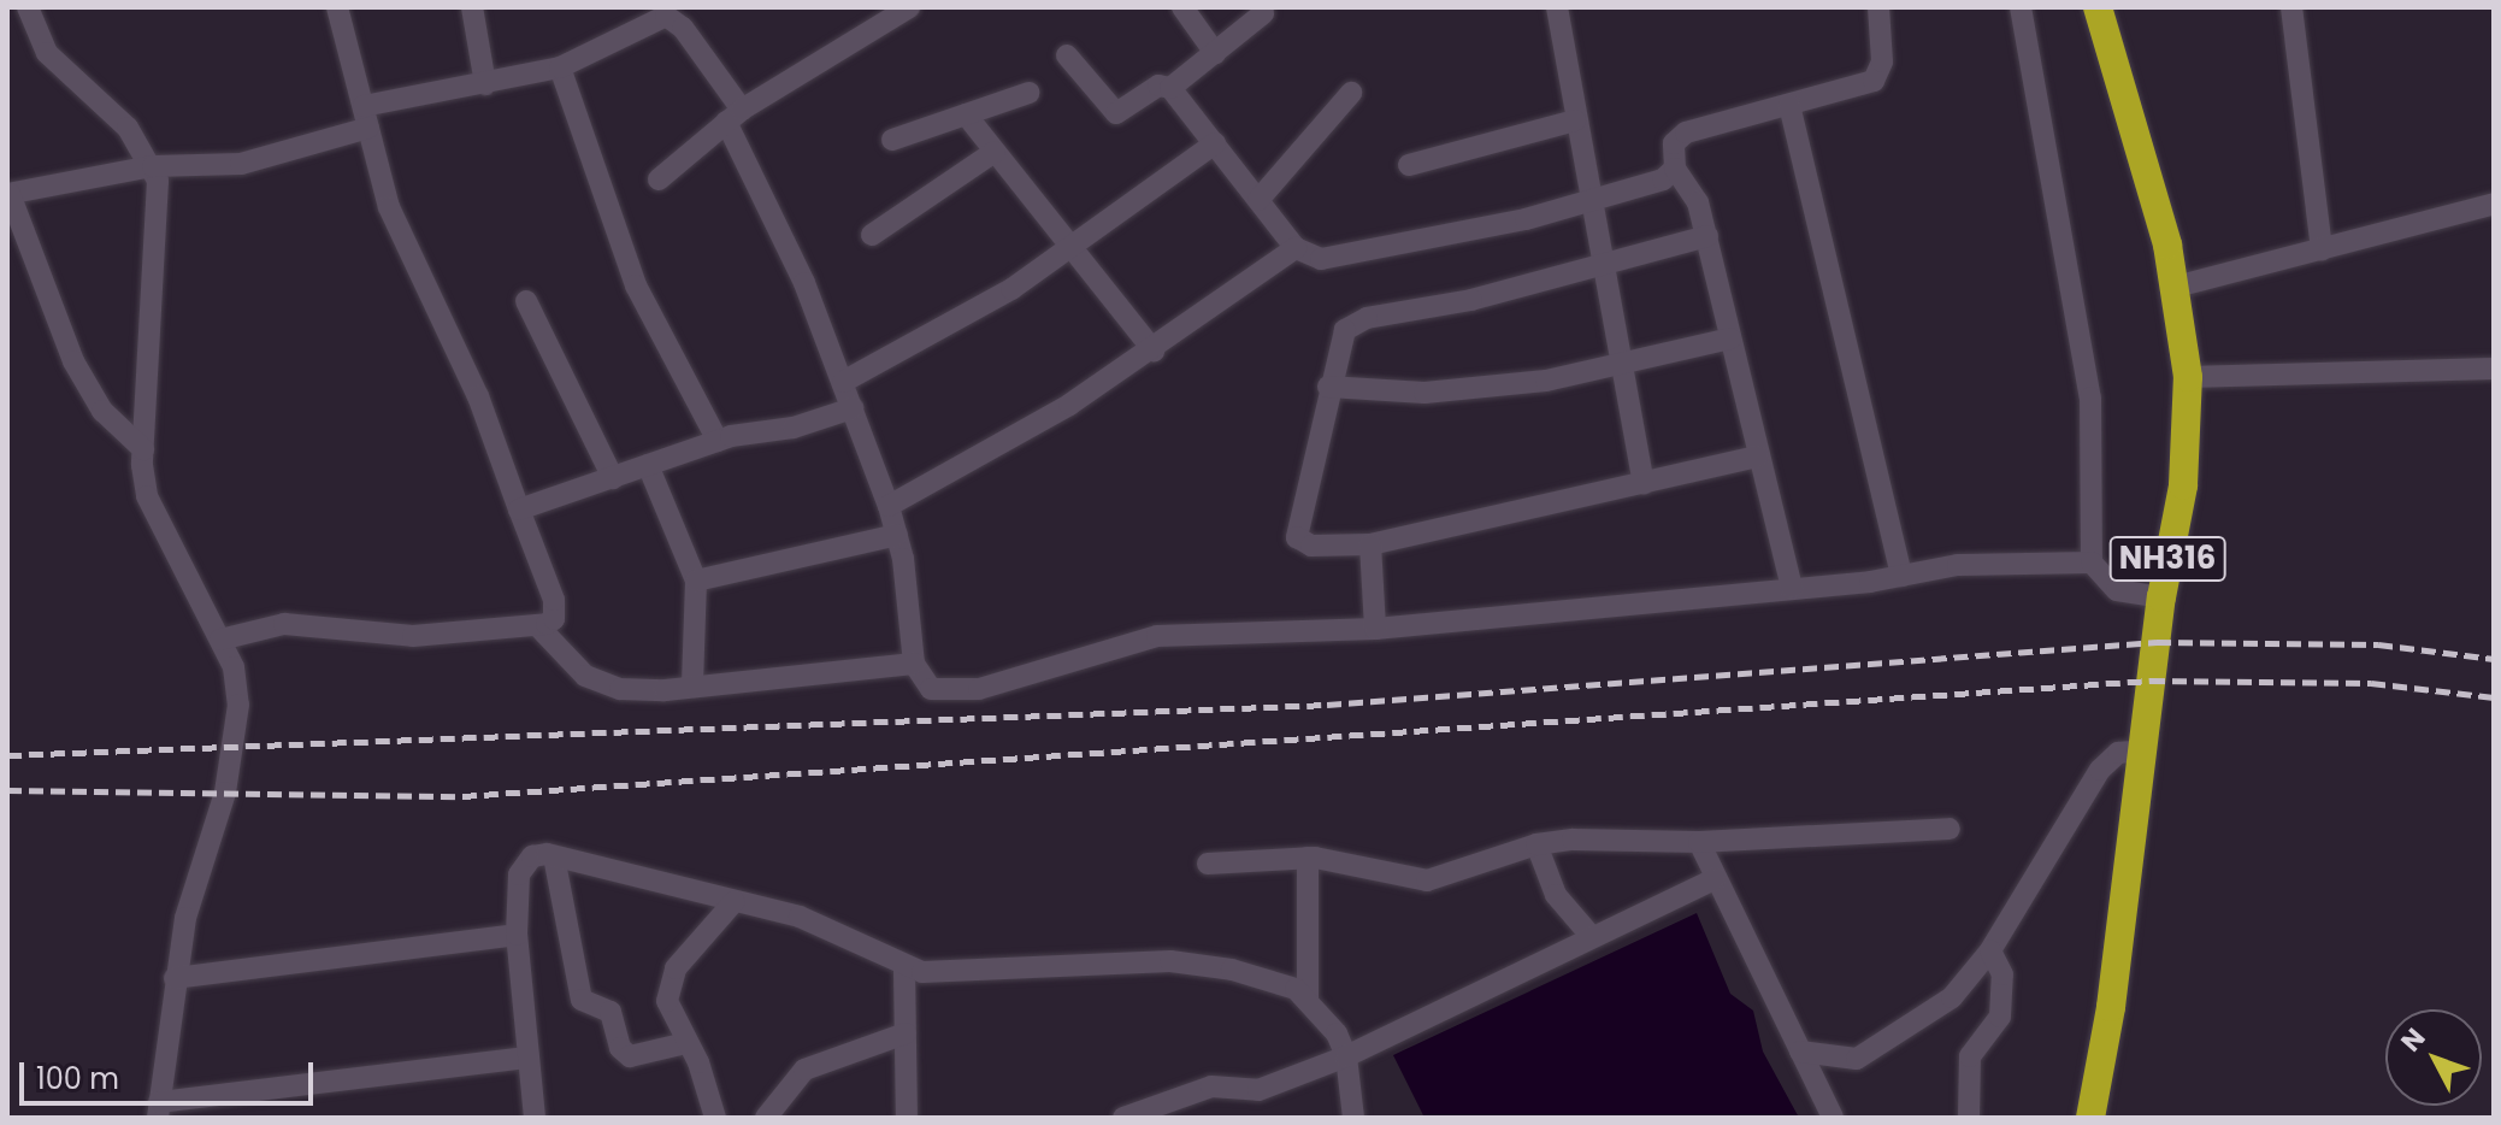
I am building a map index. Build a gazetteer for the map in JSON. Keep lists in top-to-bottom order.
{
  "streets": {
    "highway": ["NH316"]
  },
  "scale_bar": "100 m",
  "north": "top left"
}
